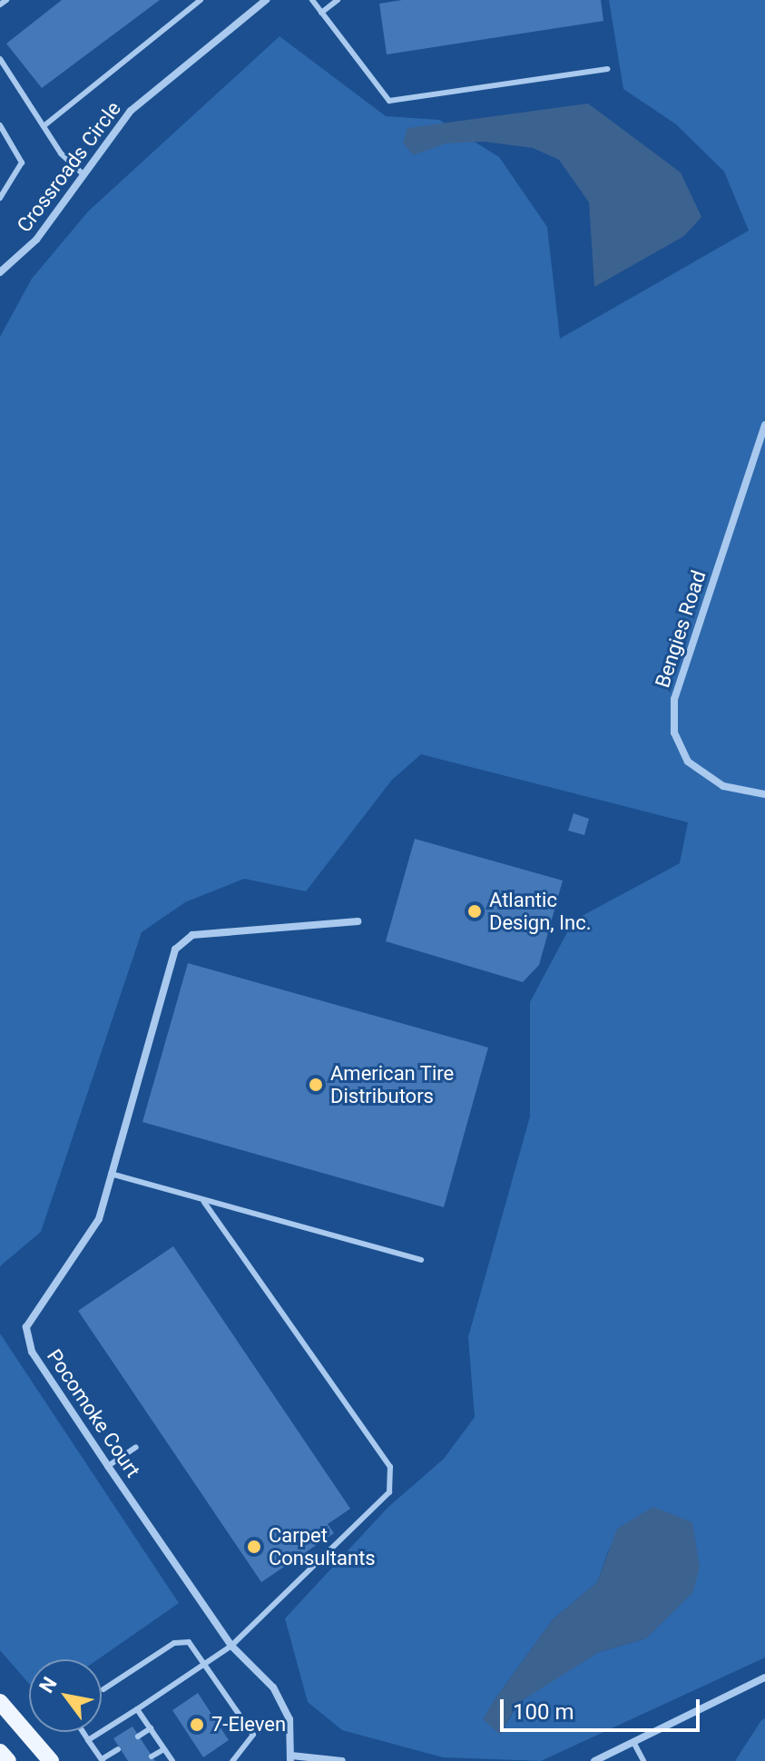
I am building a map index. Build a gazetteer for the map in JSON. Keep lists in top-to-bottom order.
{
  "streets": {
    "street": ["Crossroads Circle", "Bengies Road", "Pocomoke Court"]
  },
  "places": [
    "Atlantic Design, Inc.",
    "American Tire Distributors",
    "Carpet Consultants",
    "7-Eleven"
  ],
  "scale_bar": "100 m",
  "north": "top left"
}
